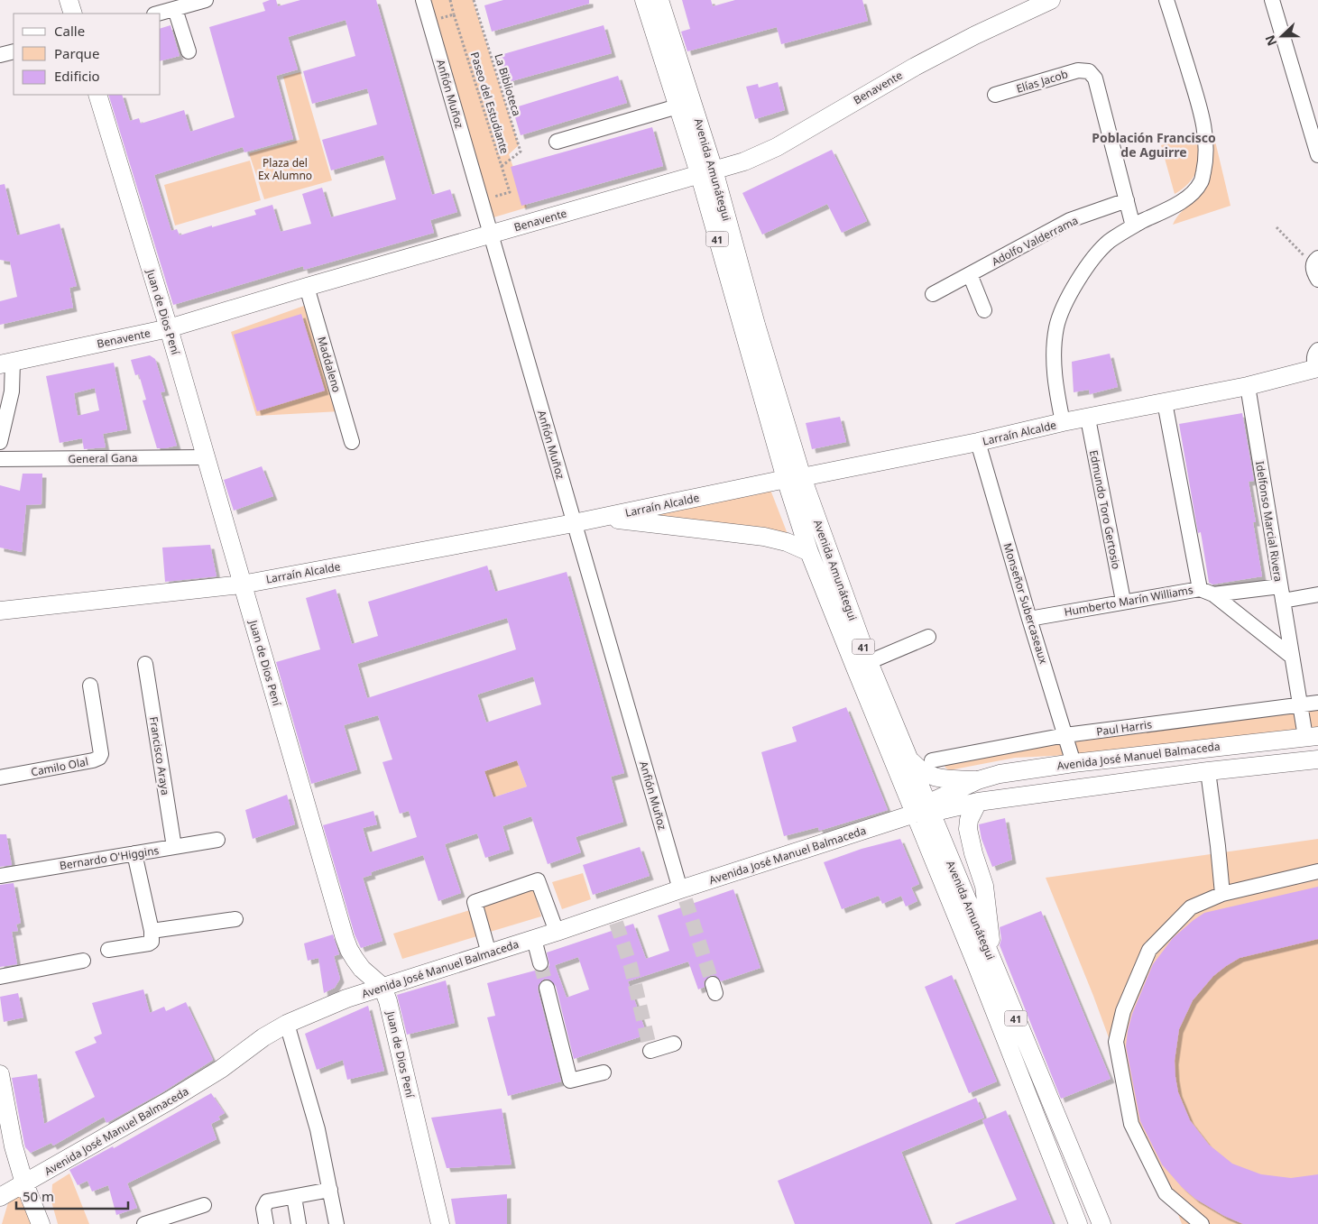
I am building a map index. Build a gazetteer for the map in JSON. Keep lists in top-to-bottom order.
{
  "streets": {
    "main road": [
      "Benavente",
      "Avenida Amunátegui",
      "41",
      "Juan de Dios Pení",
      "Larraín Alcalde",
      "Avenida José Manuel Balmaceda"
    ],
    "street": [
      "Elías Jacob",
      "Anfión Muñoz",
      "Adolfo Valderrama",
      "Maddaleno",
      "General Gana",
      "Edmundo Toro Gertosio",
      "Idelfonso Marcial Rivera",
      "Humberto Marín Williams",
      "Monseñor Subercaseaux",
      "Paul Harris",
      "Francisco Araya",
      "Camilo Olal",
      "Bernardo O'Higgins"
    ],
    "path": ["La Biblioteca", "Paseo del Estudiante"]
  },
  "crossings": [
    ["Elías Jacob", "Adolfo Valderrama"],
    ["La Biblioteca", "Paseo del Estudiante"],
    ["Benavente", "Anfión Muñoz"],
    ["Benavente", "Avenida Amunátegui"],
    ["Benavente", "Juan de Dios Pení"],
    ["Benavente", "Maddaleno"],
    ["Anfión Muñoz", "Paseo del Estudiante"],
    ["Anfión Muñoz", "Larraín Alcalde"],
    ["Anfión Muñoz", "Avenida José Manuel Balmaceda"],
    ["Avenida Amunátegui", "Larraín Alcalde"],
    ["Avenida Amunátegui", "Avenida José Manuel Balmaceda"],
    ["Juan de Dios Pení", "Larraín Alcalde"],
    ["Juan de Dios Pení", "General Gana"],
    ["Juan de Dios Pení", "Avenida José Manuel Balmaceda"],
    ["Larraín Alcalde", "Edmundo Toro Gertosio"],
    ["Larraín Alcalde", "Idelfonso Marcial Rivera"],
    ["Larraín Alcalde", "Monseñor Subercaseaux"],
    ["Edmundo Toro Gertosio", "Humberto Marín Williams"],
    ["Idelfonso Marcial Rivera", "Humberto Marín Williams"],
    ["Idelfonso Marcial Rivera", "Paul Harris"],
    ["Idelfonso Marcial Rivera", "Avenida José Manuel Balmaceda"],
    ["Humberto Marín Williams", "Monseñor Subercaseaux"],
    ["Monseñor Subercaseaux", "Paul Harris"],
    ["Monseñor Subercaseaux", "Avenida José Manuel Balmaceda"],
    ["Francisco Araya", "Bernardo O'Higgins"]
  ],
  "districts": ["Población Francisco de Aguirre"],
  "parks": ["Plaza del Ex Alumno"],
  "legend": ["Calle", "Parque", "Edificio"],
  "scale_bar": "50 m",
  "north": "left"
}
